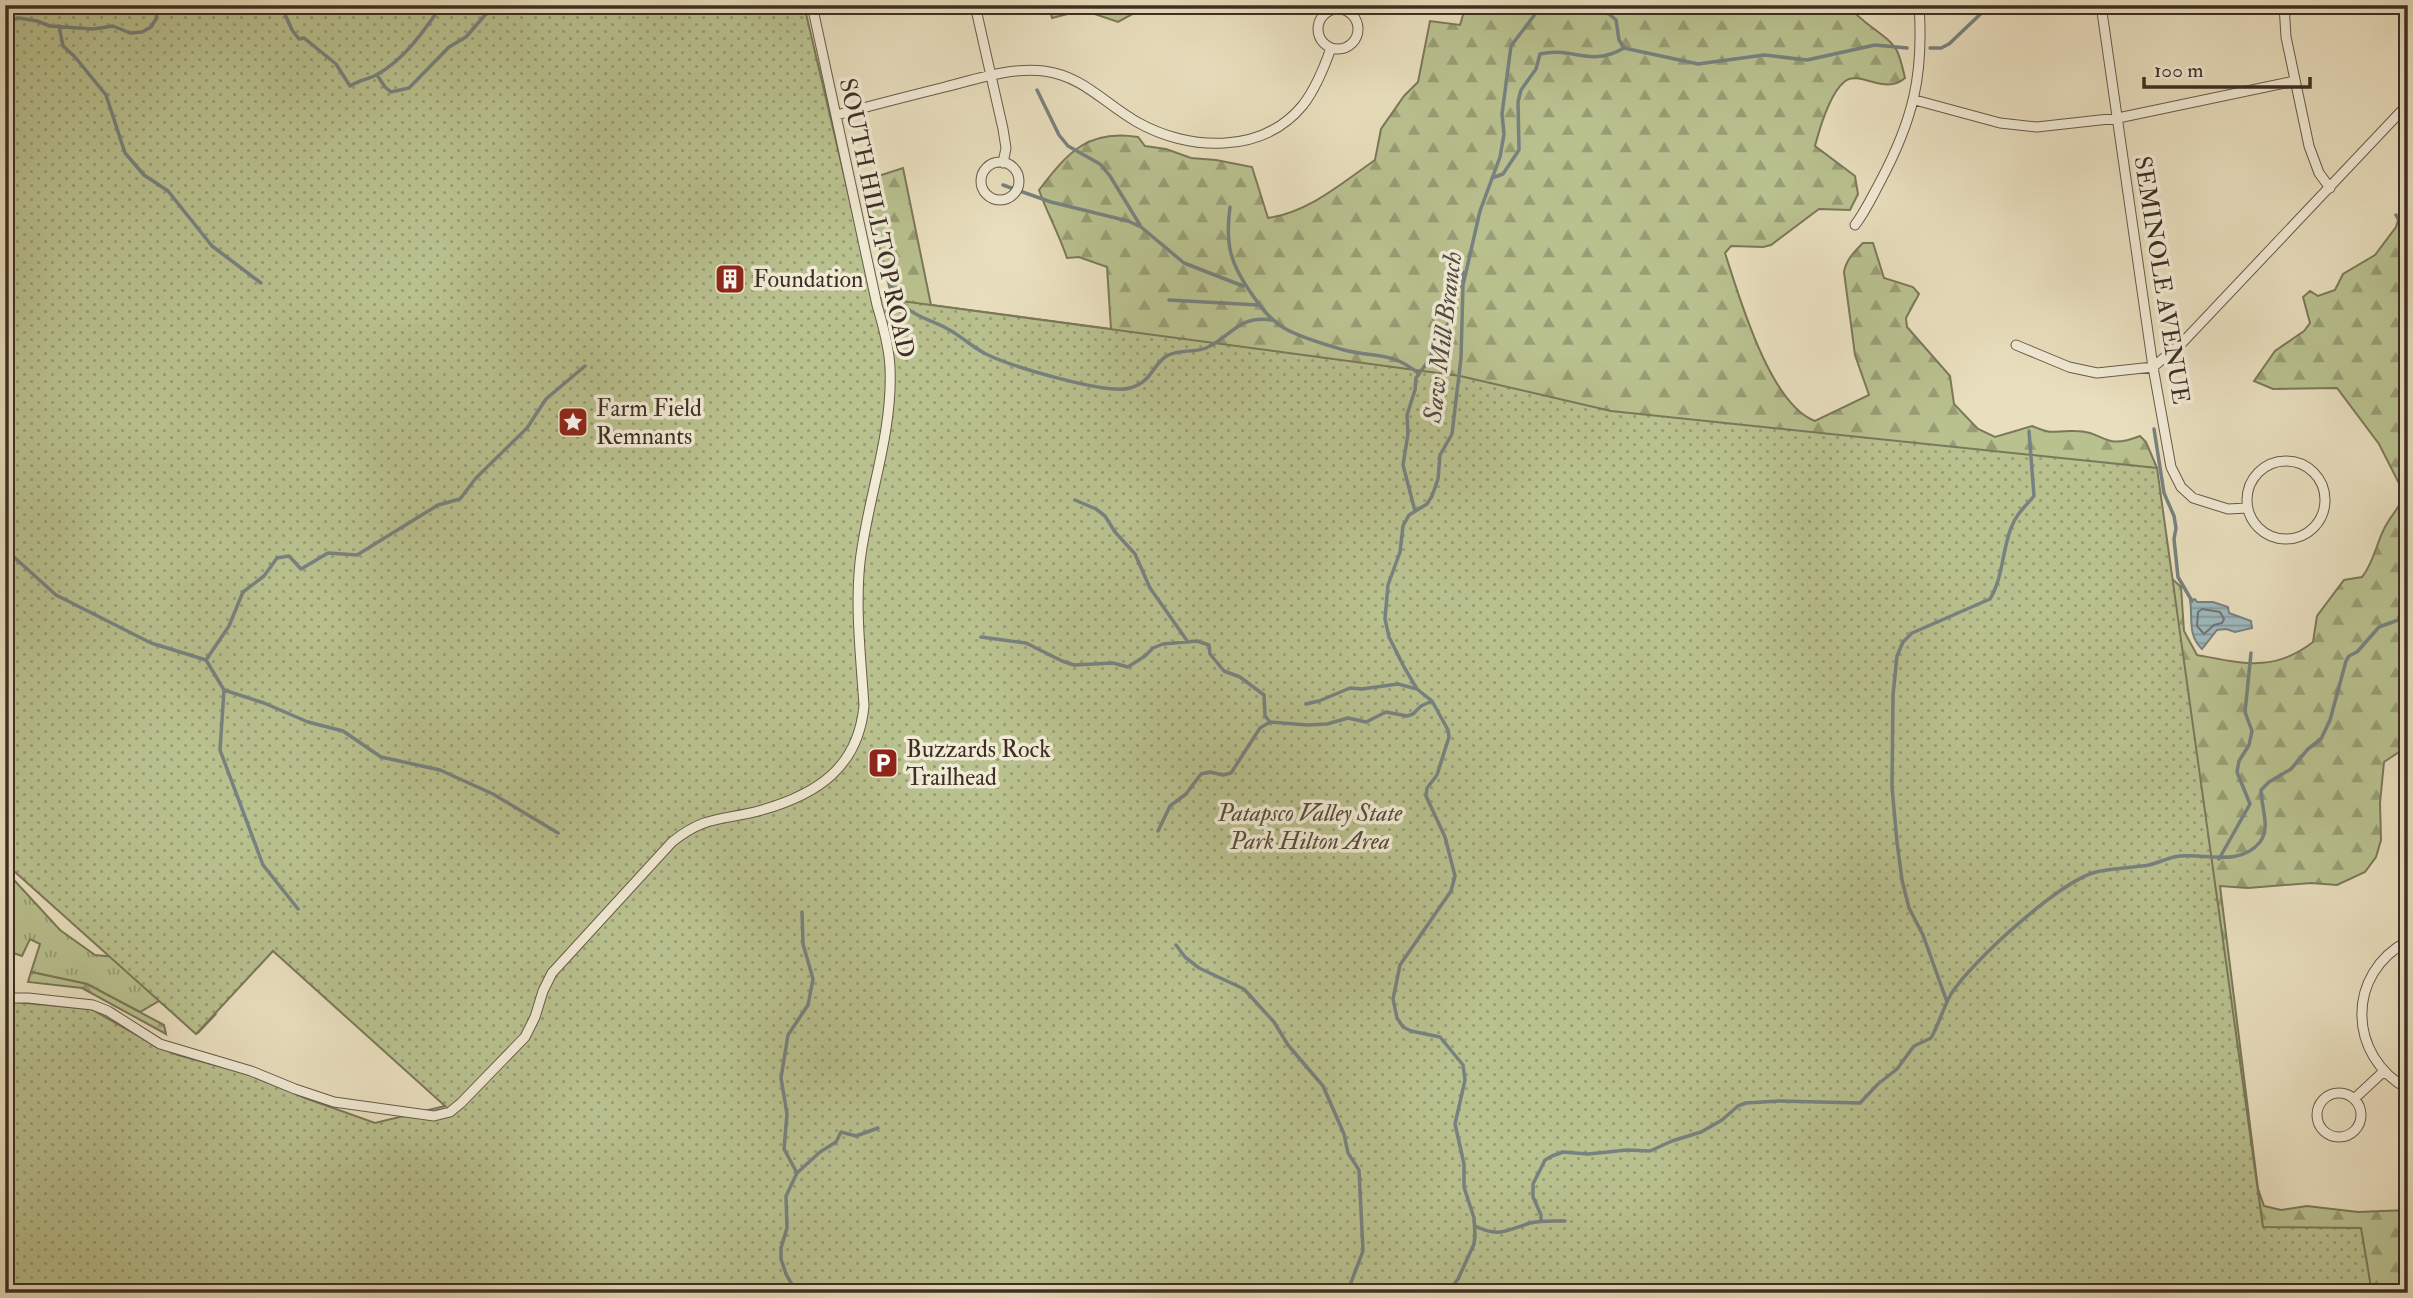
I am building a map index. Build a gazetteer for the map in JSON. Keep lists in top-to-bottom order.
{
  "streets": {
    "street": ["SOUTH HILLTOP ROAD", "SEMINOLE AVENUE"]
  },
  "water": ["Saw Mill Branch"],
  "parks": ["Patapsco Valley State Park Hilton Area"],
  "places": {
    "building": ["Foundation"],
    "place": ["Farm Field Remnants"],
    "parking": ["Buzzards Rock Trailhead"]
  },
  "scale_bar": "100 m"
}
